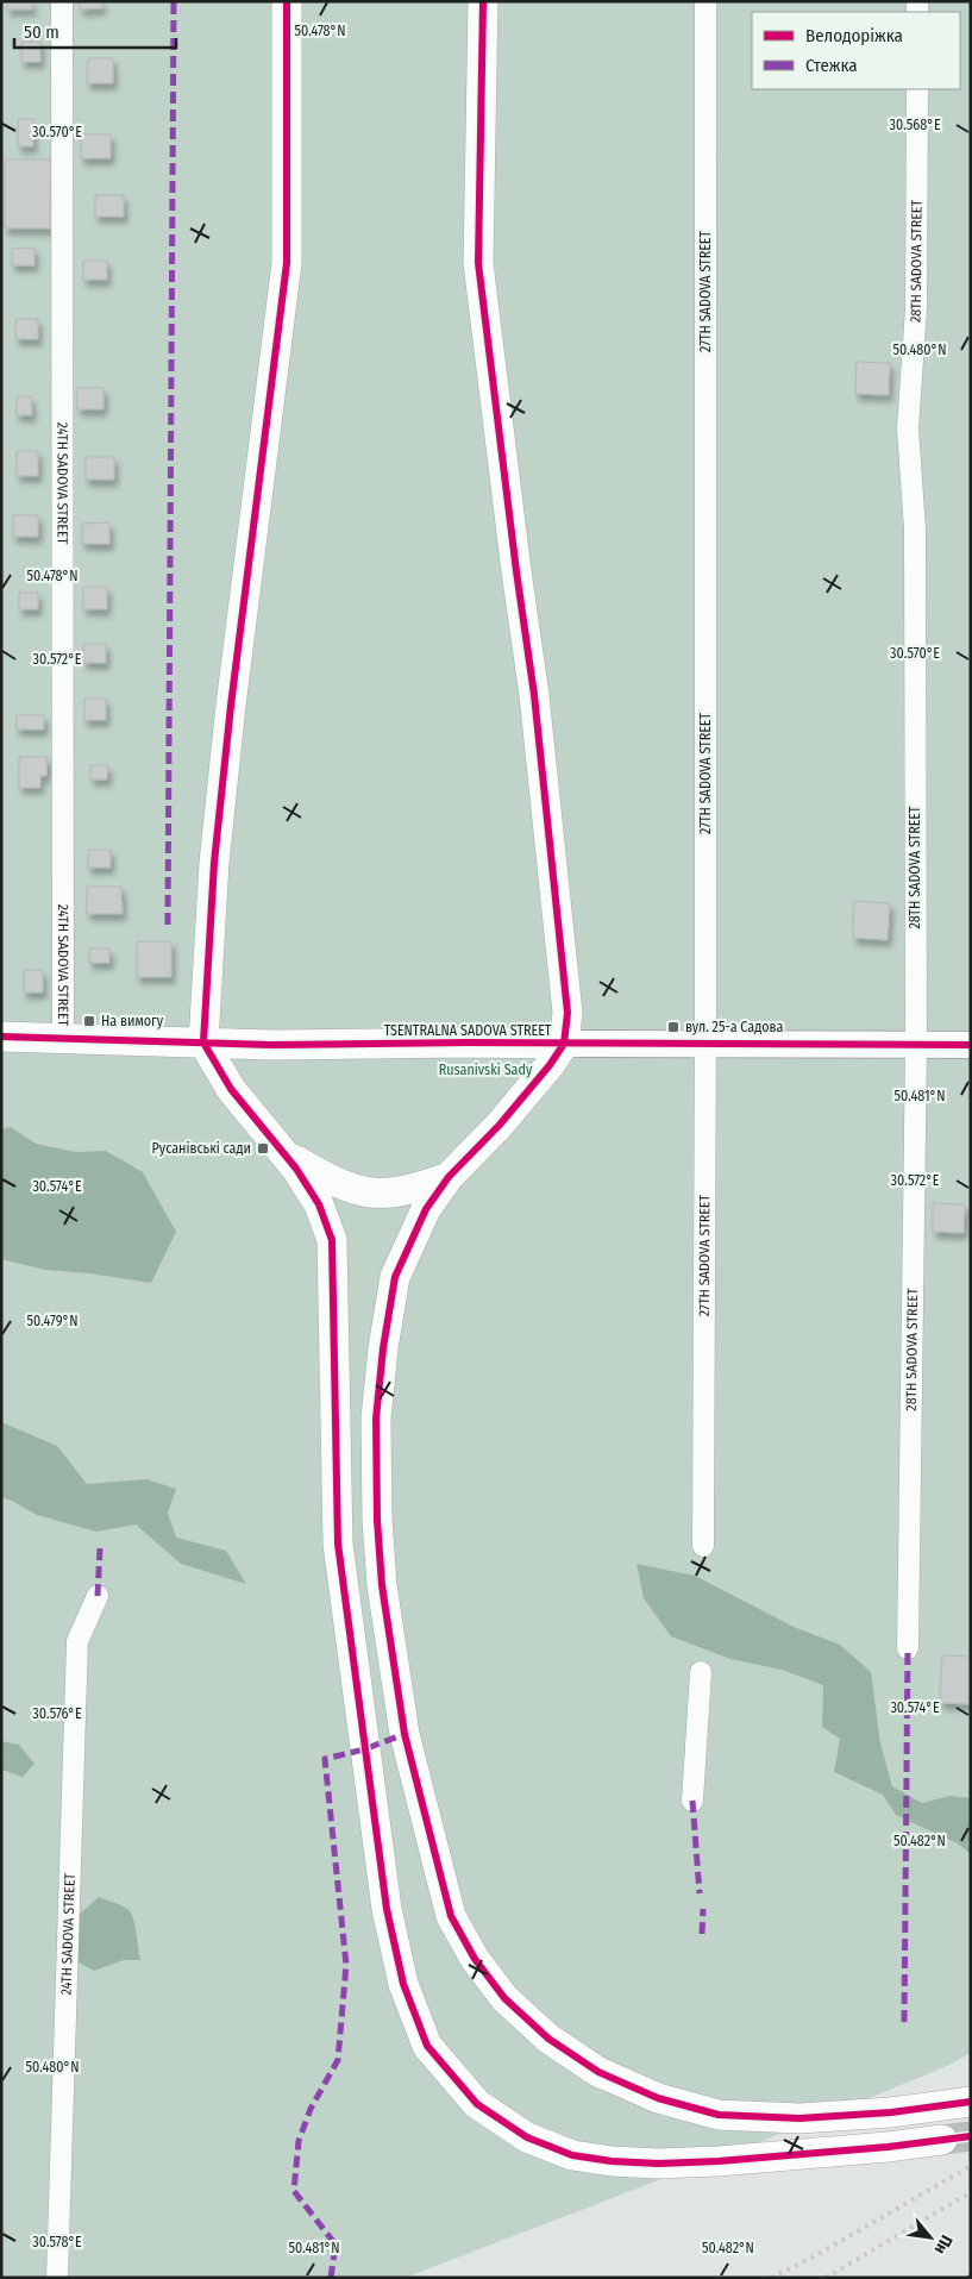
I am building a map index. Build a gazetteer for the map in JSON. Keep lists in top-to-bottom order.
{
  "streets": {
    "main road": ["TSENTRALNA SADOVA STREET"],
    "street": ["28TH SADOVA STREET", "27TH SADOVA STREET", "24TH SADOVA STREET"]
  },
  "crossings": [
    ["28TH SADOVA STREET", "TSENTRALNA SADOVA STREET"],
    ["27TH SADOVA STREET", "TSENTRALNA SADOVA STREET"],
    ["24TH SADOVA STREET", "TSENTRALNA SADOVA STREET"]
  ],
  "parks": ["Rusanivski Sady"],
  "places": {
    "transit": ["На вимогу", "вул. 25-а Садова", "Русанівські сади"]
  },
  "legend": ["Велодоріжка", "Стежка"],
  "scale_bar": "50 m",
  "north": "bottom right",
  "coordinates": [
    "50.478°N",
    "30.568°E",
    "30.570°E",
    "50.480°N",
    "30.572°E",
    "50.481°N",
    "30.574°E",
    "50.479°N",
    "30.576°E",
    "50.482°N",
    "30.578°E"
  ]
}
